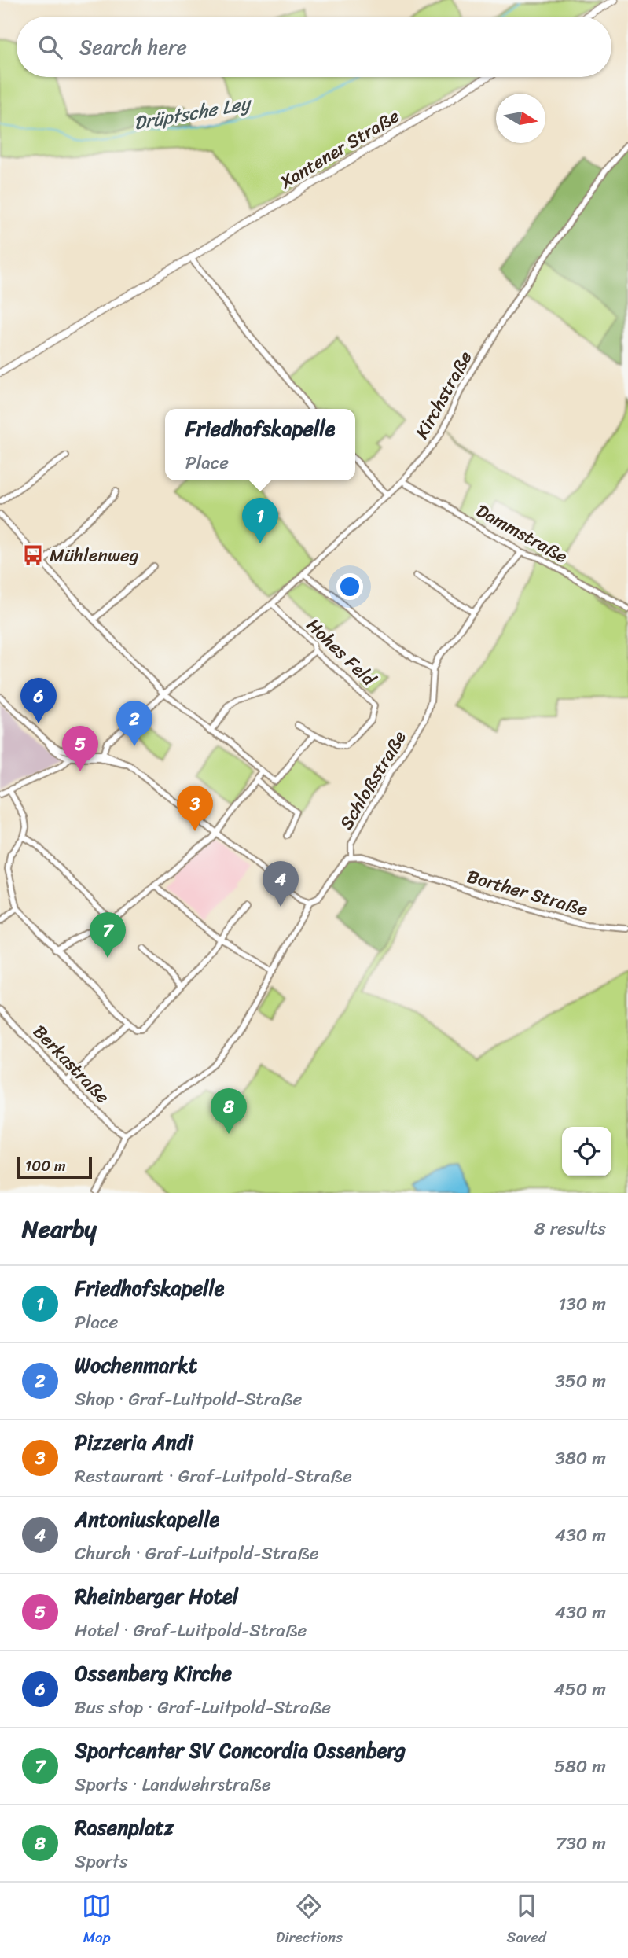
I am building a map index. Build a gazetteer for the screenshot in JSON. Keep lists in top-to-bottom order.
{
  "streets": {
    "main road": ["Xantener Straße"],
    "street": [
      "Kirchstraße",
      "Dammstraße",
      "Hohes Feld",
      "Schloßstraße",
      "Borther Straße",
      "Berkastraße"
    ]
  },
  "crossings": [
    ["Kirchstraße", "Dammstraße"],
    ["Kirchstraße", "Hohes Feld"],
    ["Dammstraße", "Schloßstraße"],
    ["Schloßstraße", "Borther Straße"],
    ["Schloßstraße", "Berkastraße"]
  ],
  "water": ["Drüptsche Ley"],
  "places": {
    "bus stop": ["Mühlenweg"]
  },
  "scale_bar": "100 m",
  "north": "right",
  "page": {
    "search": "Search here",
    "popup": ["Friedhofskapelle", "Place"],
    "pins": [
      "1",
      "6",
      "2",
      "5",
      "3",
      "4",
      "7",
      "8"
    ],
    "scale": "100 m",
    "heading": ["Nearby", "8 results"],
    "list": [
      {
        "mark": "1",
        "name": "Friedhofskapelle",
        "note": "Place",
        "value": "130 m"
      },
      {
        "mark": "2",
        "name": "Wochenmarkt",
        "note": "Shop · Graf-Luitpold-Straße",
        "value": "350 m"
      },
      {
        "mark": "3",
        "name": "Pizzeria Andi",
        "note": "Restaurant · Graf-Luitpold-Straße",
        "value": "380 m"
      },
      {
        "mark": "4",
        "name": "Antoniuskapelle",
        "note": "Church · Graf-Luitpold-Straße",
        "value": "430 m"
      },
      {
        "mark": "5",
        "name": "Rheinberger Hotel",
        "note": "Hotel · Graf-Luitpold-Straße",
        "value": "430 m"
      },
      {
        "mark": "6",
        "name": "Ossenberg Kirche",
        "note": "Bus stop · Graf-Luitpold-Straße",
        "value": "450 m"
      },
      {
        "mark": "7",
        "name": "Sportcenter SV Concordia Ossenberg",
        "note": "Sports · Landwehrstraße",
        "value": "580 m"
      },
      {
        "mark": "8",
        "name": "Rasenplatz",
        "note": "Sports",
        "value": "730 m"
      }
    ],
    "nav": ["Map", "Directions", "Saved"]
  }
}
